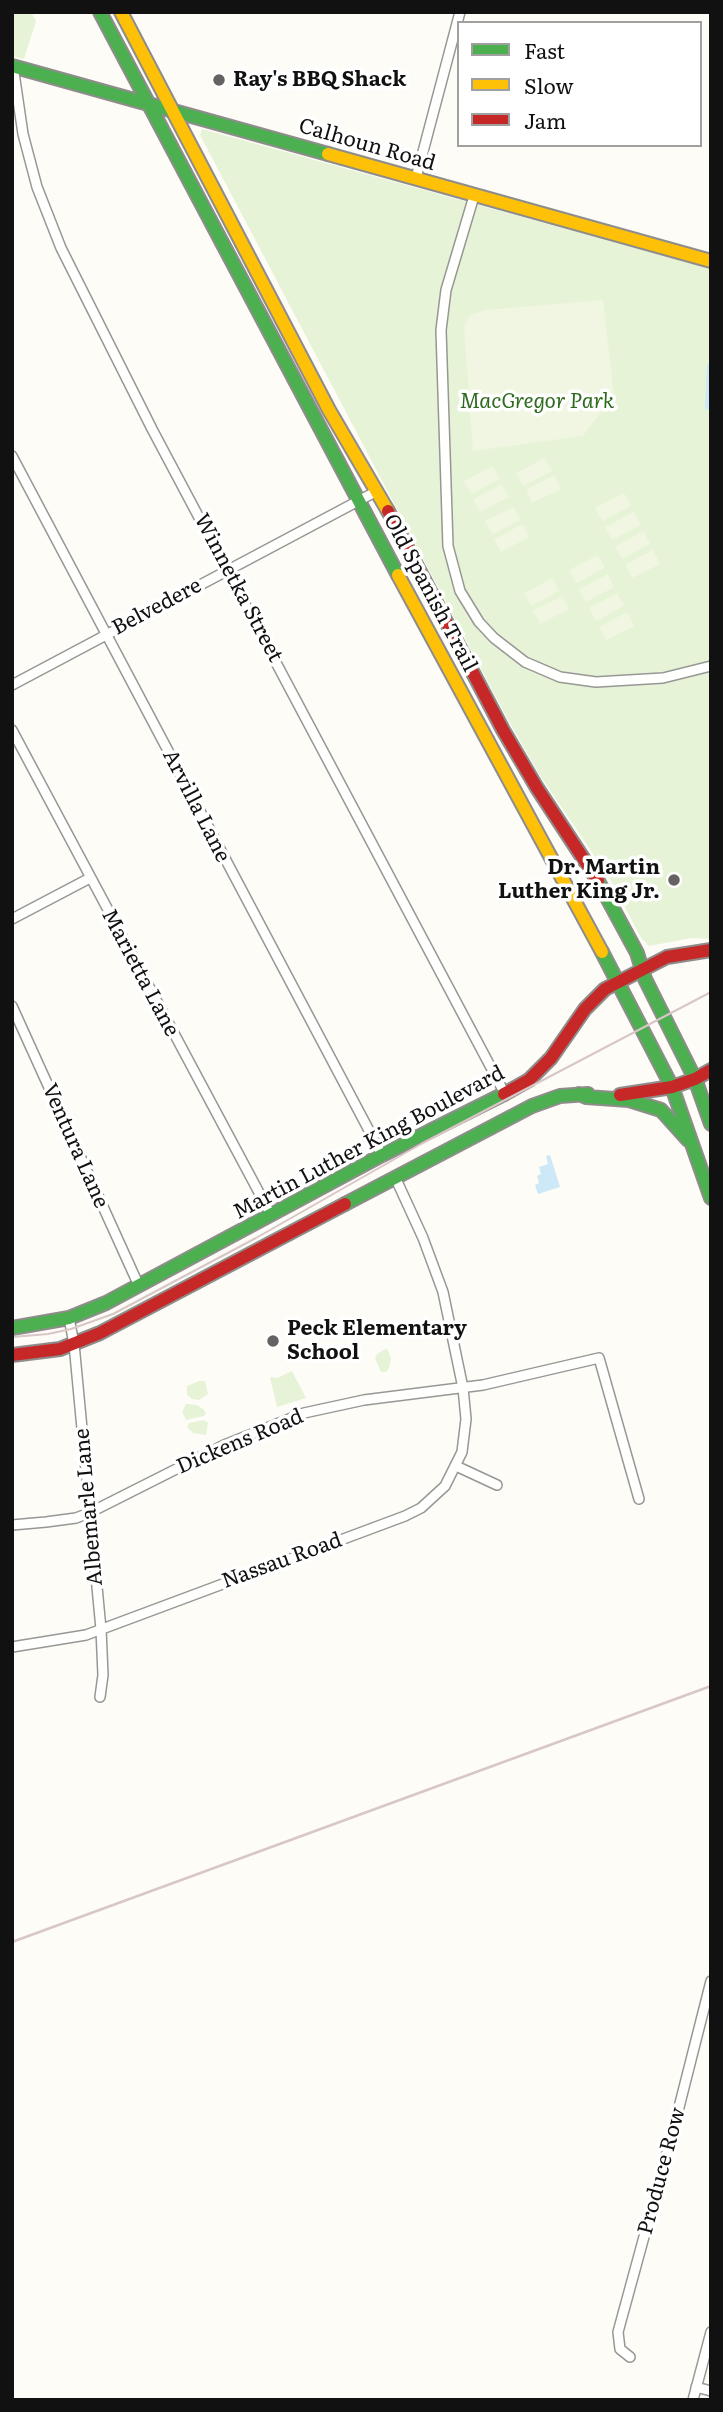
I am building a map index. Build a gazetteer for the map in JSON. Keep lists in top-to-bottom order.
{
  "streets": {
    "main road": ["Calhoun Road", "Old Spanish Trail", "Martin Luther King Boulevard"],
    "street": [
      "Winnetka Street",
      "Belvedere",
      "Arvilla Lane",
      "Marietta Lane",
      "Ventura Lane",
      "Dickens Road",
      "Albemarle Lane",
      "Nassau Road",
      "Produce Row"
    ]
  },
  "crossings": [
    ["Calhoun Road", "Winnetka Street"],
    ["Calhoun Road", "Old Spanish Trail"],
    ["Winnetka Street", "Belvedere"],
    ["Winnetka Street", "Martin Luther King Boulevard"],
    ["Old Spanish Trail", "Belvedere"],
    ["Old Spanish Trail", "Martin Luther King Boulevard"],
    ["Belvedere", "Arvilla Lane"],
    ["Arvilla Lane", "Martin Luther King Boulevard"],
    ["Marietta Lane", "Martin Luther King Boulevard"],
    ["Martin Luther King Boulevard", "Ventura Lane"],
    ["Martin Luther King Boulevard", "Albemarle Lane"],
    ["Dickens Road", "Albemarle Lane"],
    ["Dickens Road", "Nassau Road"],
    ["Albemarle Lane", "Nassau Road"]
  ],
  "parks": ["MacGregor Park"],
  "places": ["Ray's BBQ Shack", "Dr. Martin Luther King Jr.", "Peck Elementary School"],
  "legend": ["Fast", "Slow", "Jam"]
}
